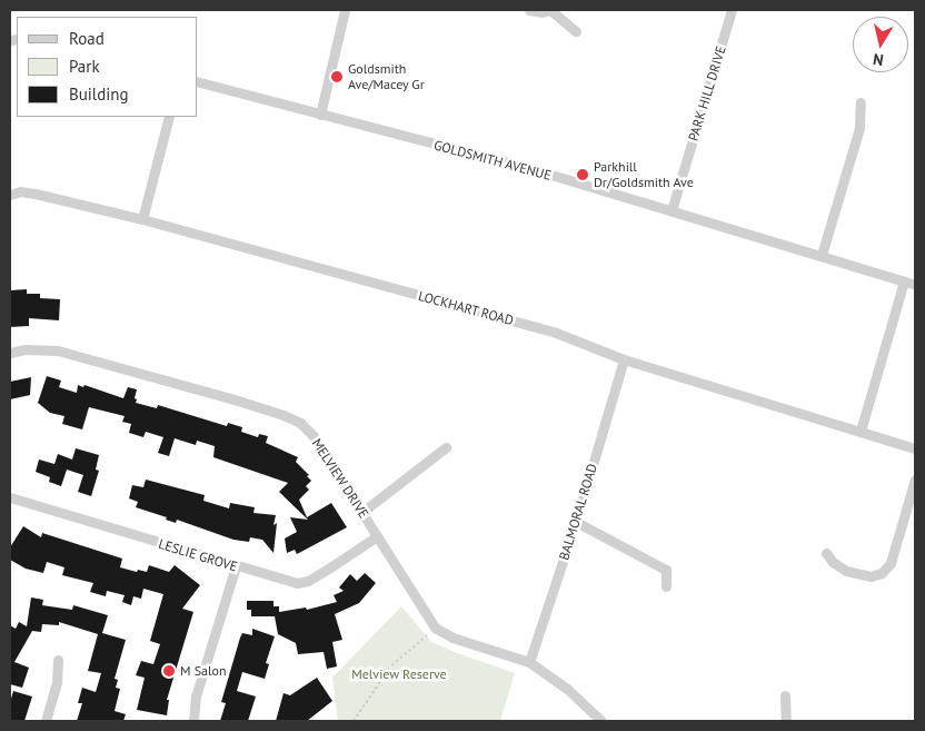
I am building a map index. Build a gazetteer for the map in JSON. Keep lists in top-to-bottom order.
{
  "streets": {
    "street": [
      "PARK HILL DRIVE",
      "GOLDSMITH AVENUE",
      "LOCKHART ROAD",
      "MELVIEW DRIVE",
      "BALMORAL ROAD",
      "LESLIE GROVE"
    ]
  },
  "crossings": [
    ["PARK HILL DRIVE", "GOLDSMITH AVENUE"],
    ["LOCKHART ROAD", "BALMORAL ROAD"],
    ["MELVIEW DRIVE", "LESLIE GROVE"]
  ],
  "parks": ["Melview Reserve"],
  "places": ["Goldsmith Ave/Macey Gr", "Parkhill Dr/Goldsmith Ave", "M Salon"],
  "legend": ["Road", "Park", "Building"],
  "north": "bottom"
}
